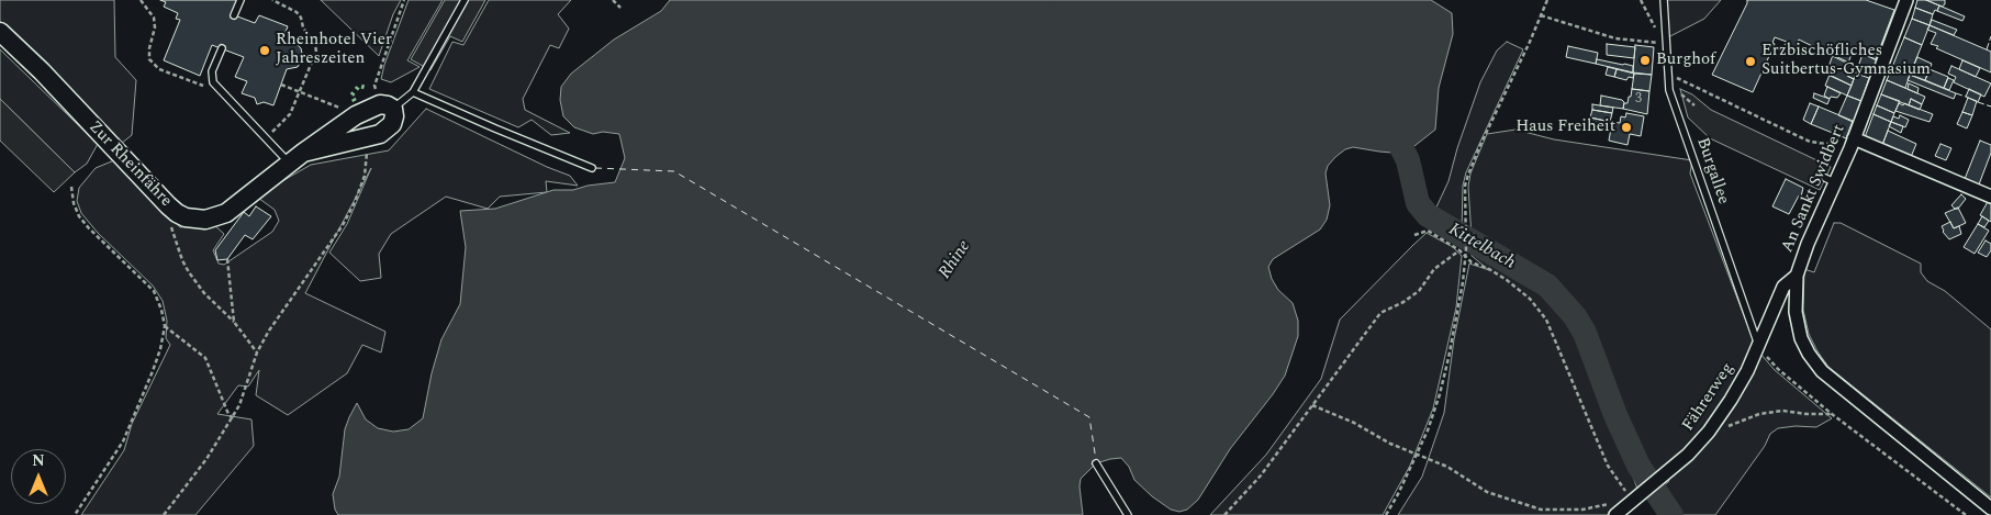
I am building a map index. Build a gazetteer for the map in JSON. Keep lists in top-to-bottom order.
{
  "streets": {
    "street": ["Zur Rheinfähre", "An Sankt Swidbert", "Fährerweg"],
    "lane": ["Burgallee"]
  },
  "crossings": [
    ["Burgallee", "Fährerweg"],
    ["An Sankt Swidbert", "Fährerweg"]
  ],
  "water": ["Kittelbach", "Rhine"],
  "places": [
    "Rheinhotel Vier Jahreszeiten",
    "Burghof",
    "Erzbischöfliches Suitbertus-Gymnasium",
    "Haus Freiheit"
  ],
  "house_numbers": ["3"],
  "north": "top"
}
